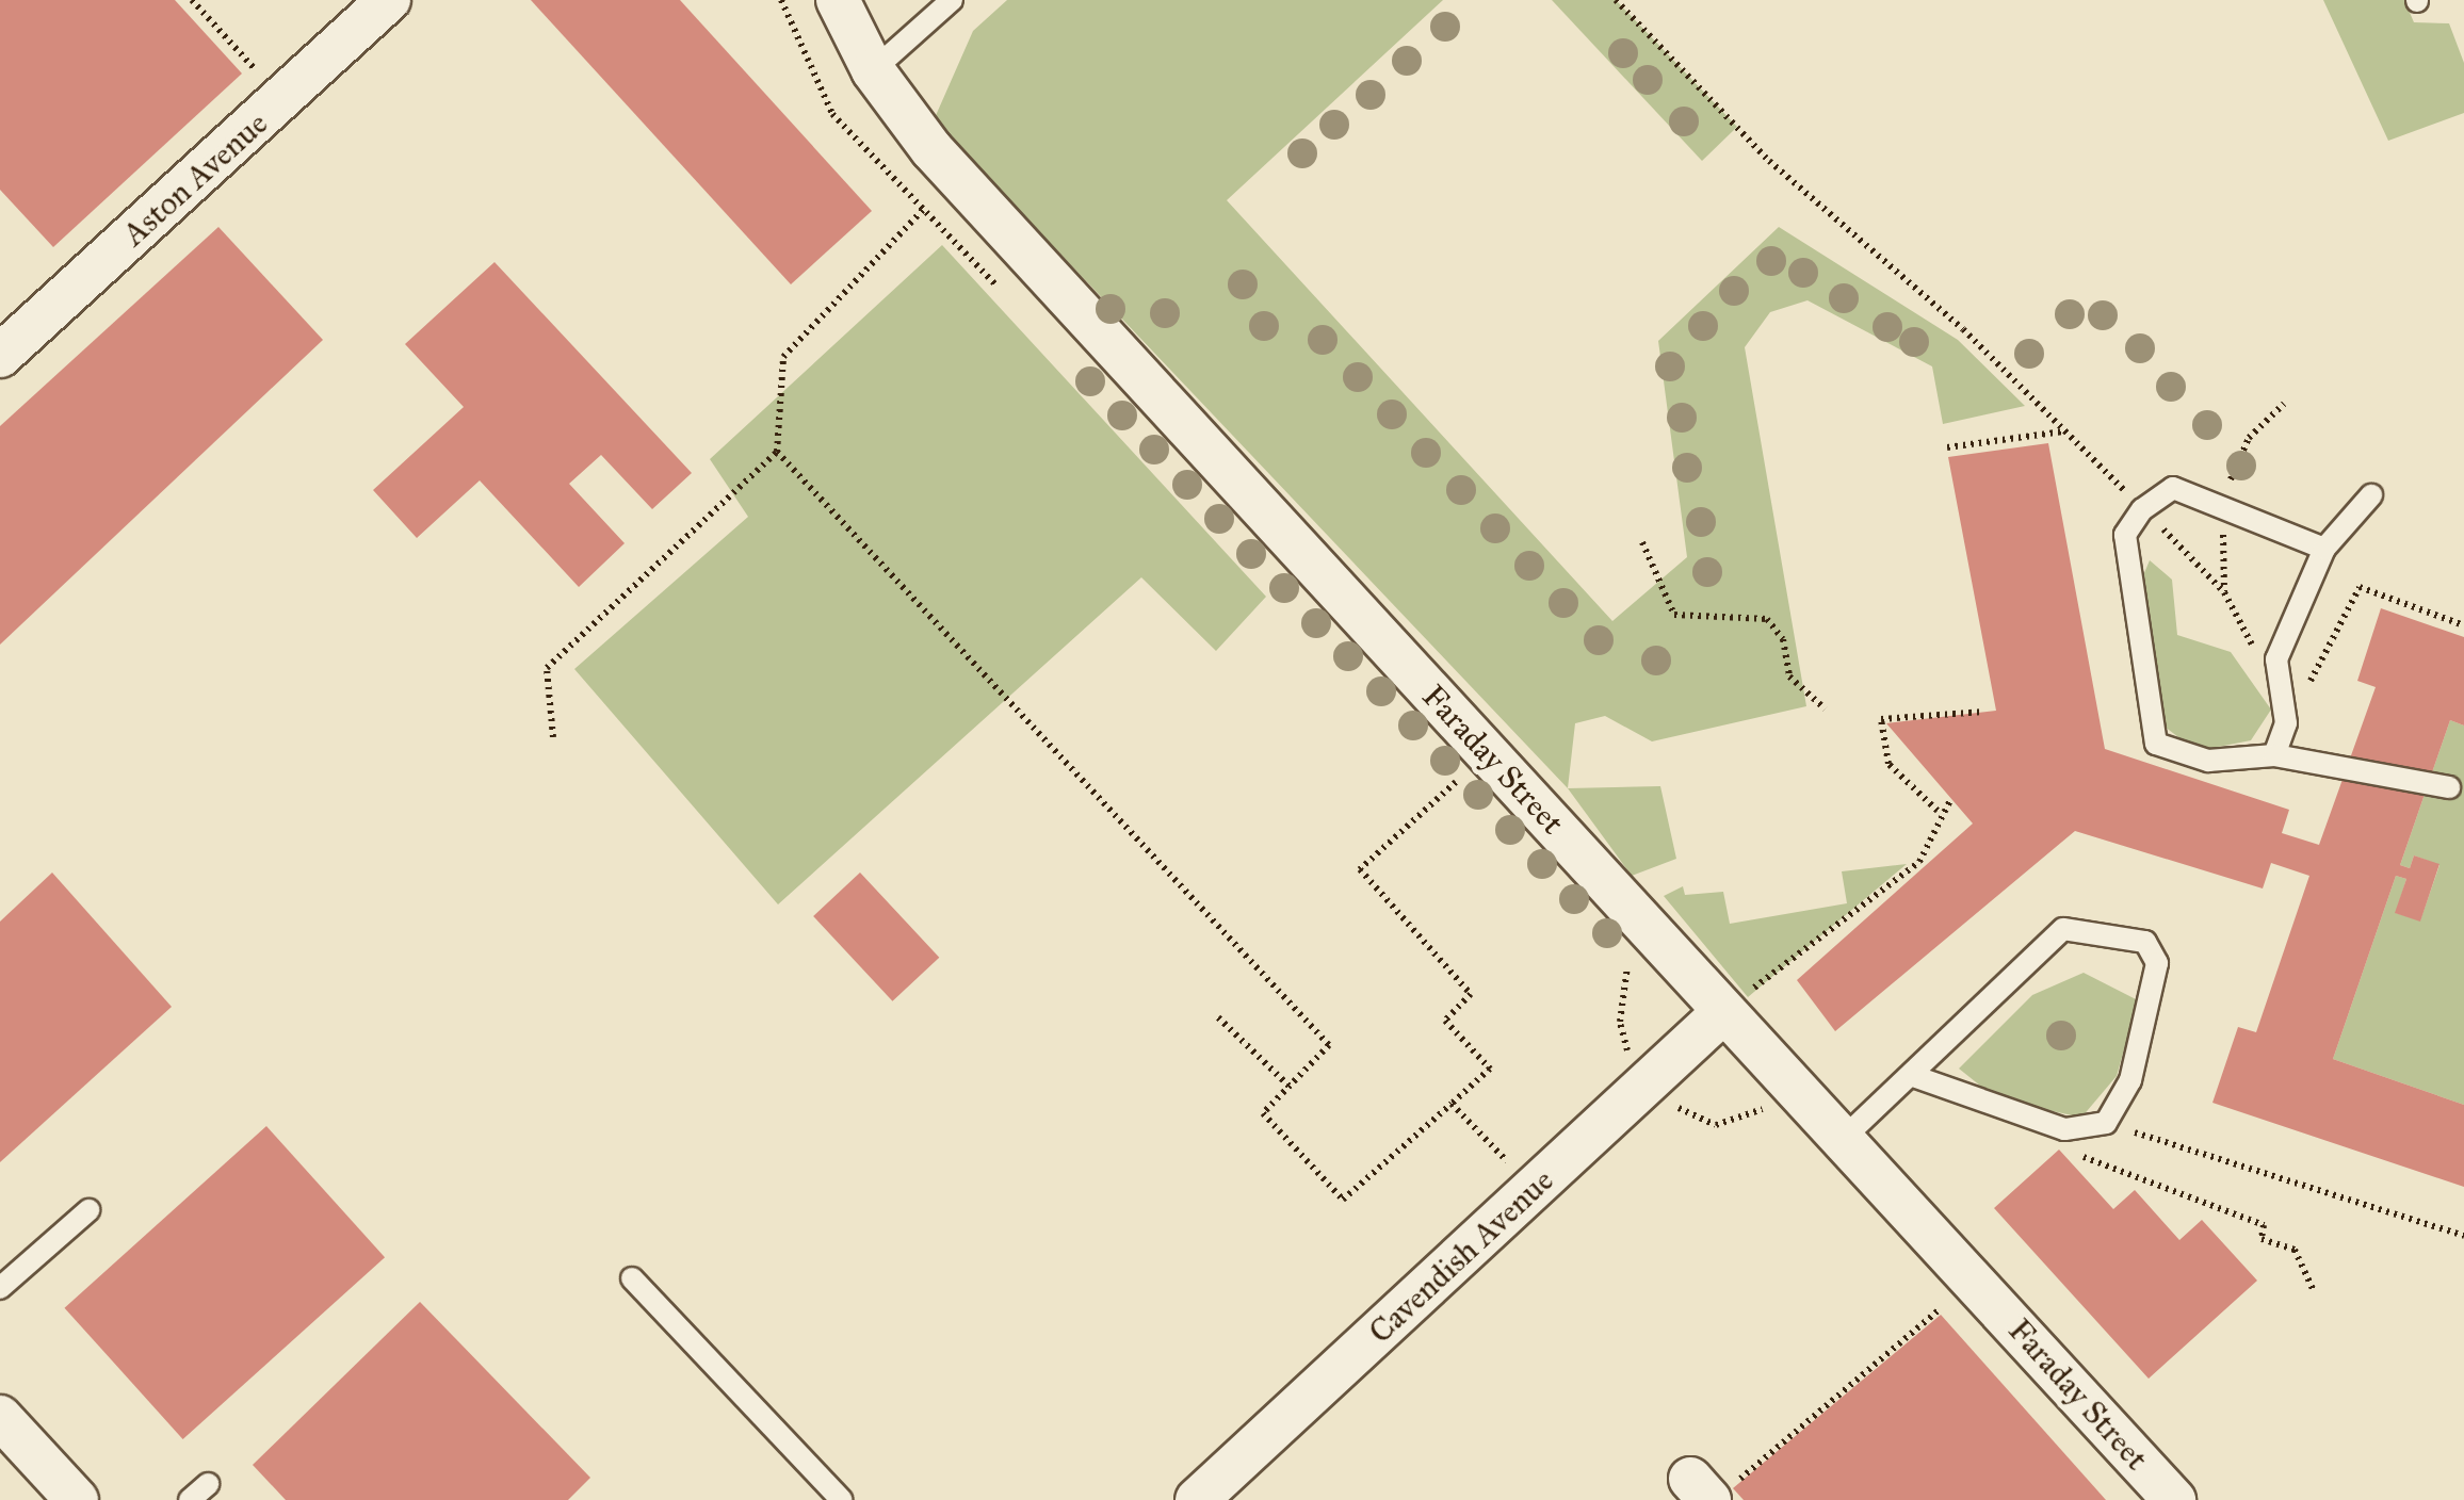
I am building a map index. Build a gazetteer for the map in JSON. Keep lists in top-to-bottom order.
{
  "streets": {
    "street": ["Aston Avenue", "Faraday Street", "Cavendish Avenue"]
  },
  "crossings": [
    ["Faraday Street", "Cavendish Avenue"]
  ]
}
